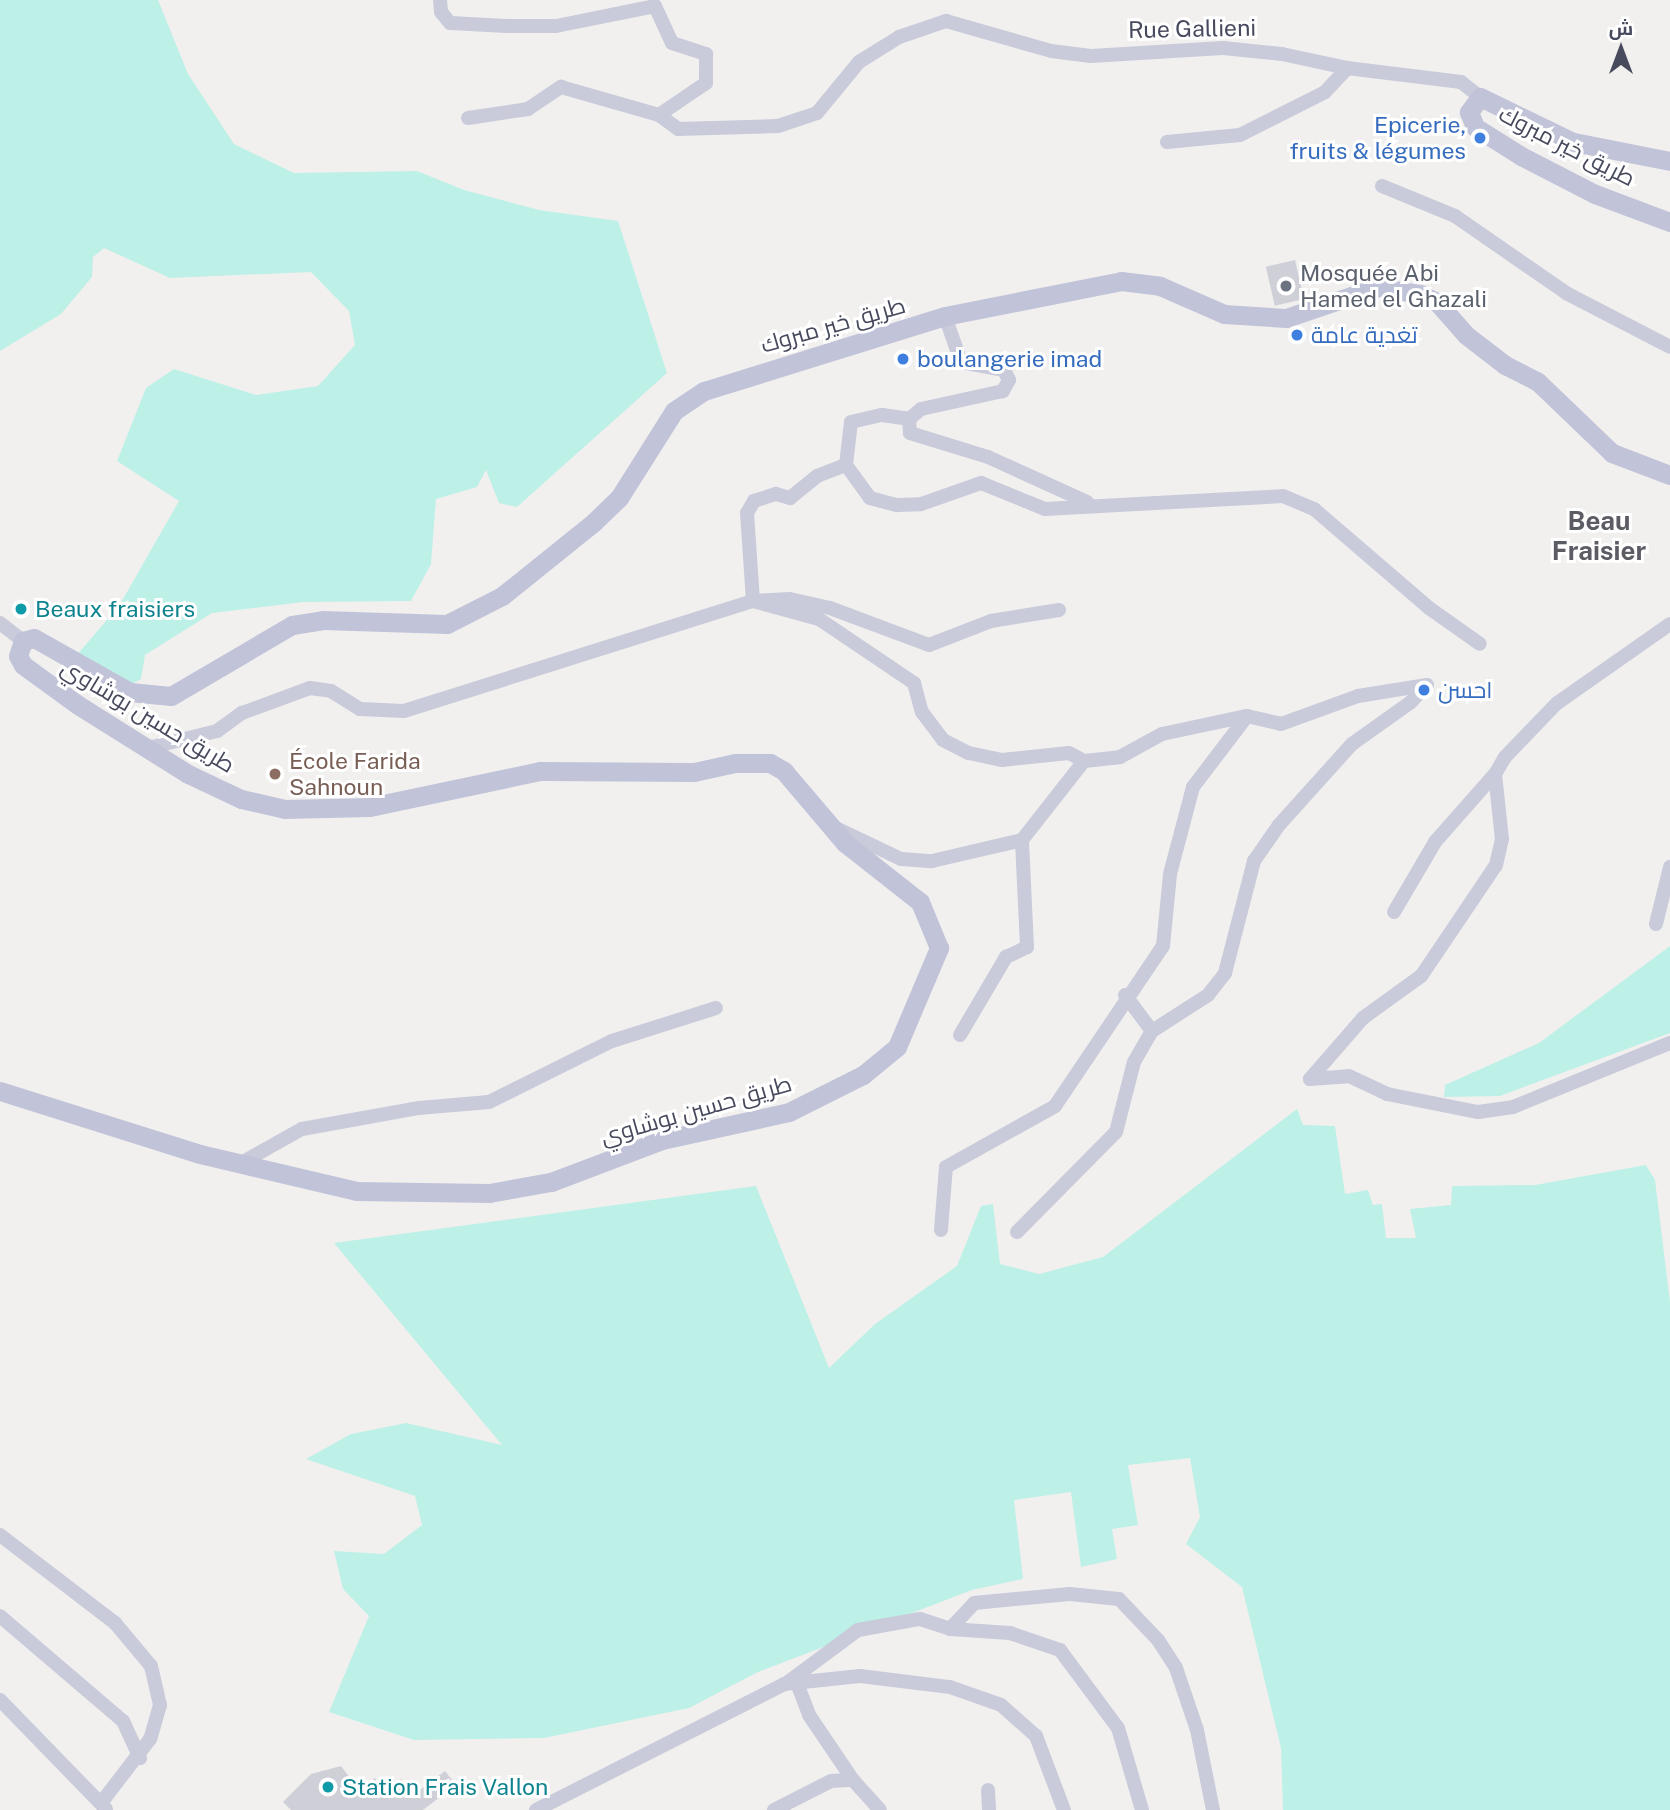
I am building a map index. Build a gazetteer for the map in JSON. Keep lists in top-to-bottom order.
{
  "streets": {
    "street": ["Rue Gallieni", "طريق خير مبروك", "طريق حسين بوشاوي"]
  },
  "crossings": [
    ["Rue Gallieni", "طريق خير مبروك"],
    ["طريق خير مبروك", "طريق حسين بوشاوي"]
  ],
  "districts": ["Beau Fraisier"],
  "places": [
    "Epicerie, fruits & légumes",
    "Mosquée Abi Hamed el Ghazali",
    "تغدية عامة",
    "boulangerie imad",
    "Beaux fraisiers",
    "احسن",
    "École Farida Sahnoun",
    "Station Frais Vallon"
  ],
  "north": "top"
}
